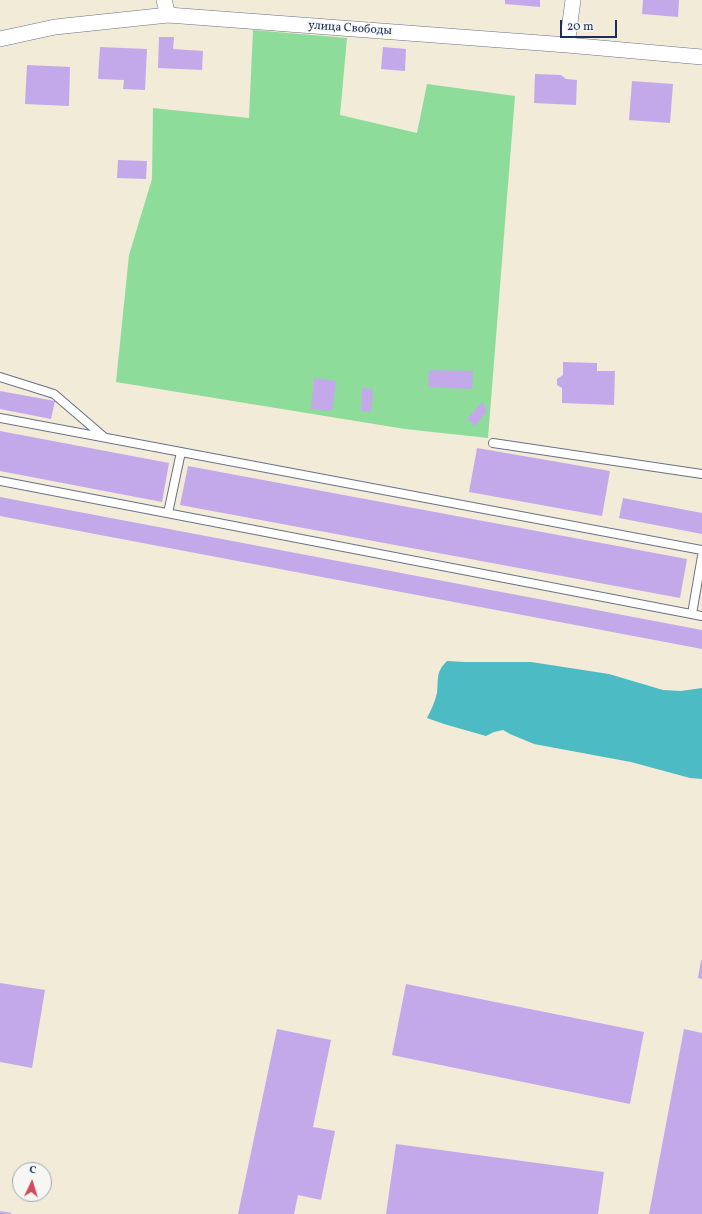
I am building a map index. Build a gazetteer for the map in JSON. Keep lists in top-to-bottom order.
{
  "streets": {
    "street": ["улица Свободы"]
  },
  "scale_bar": "20 m",
  "north": "top"
}
